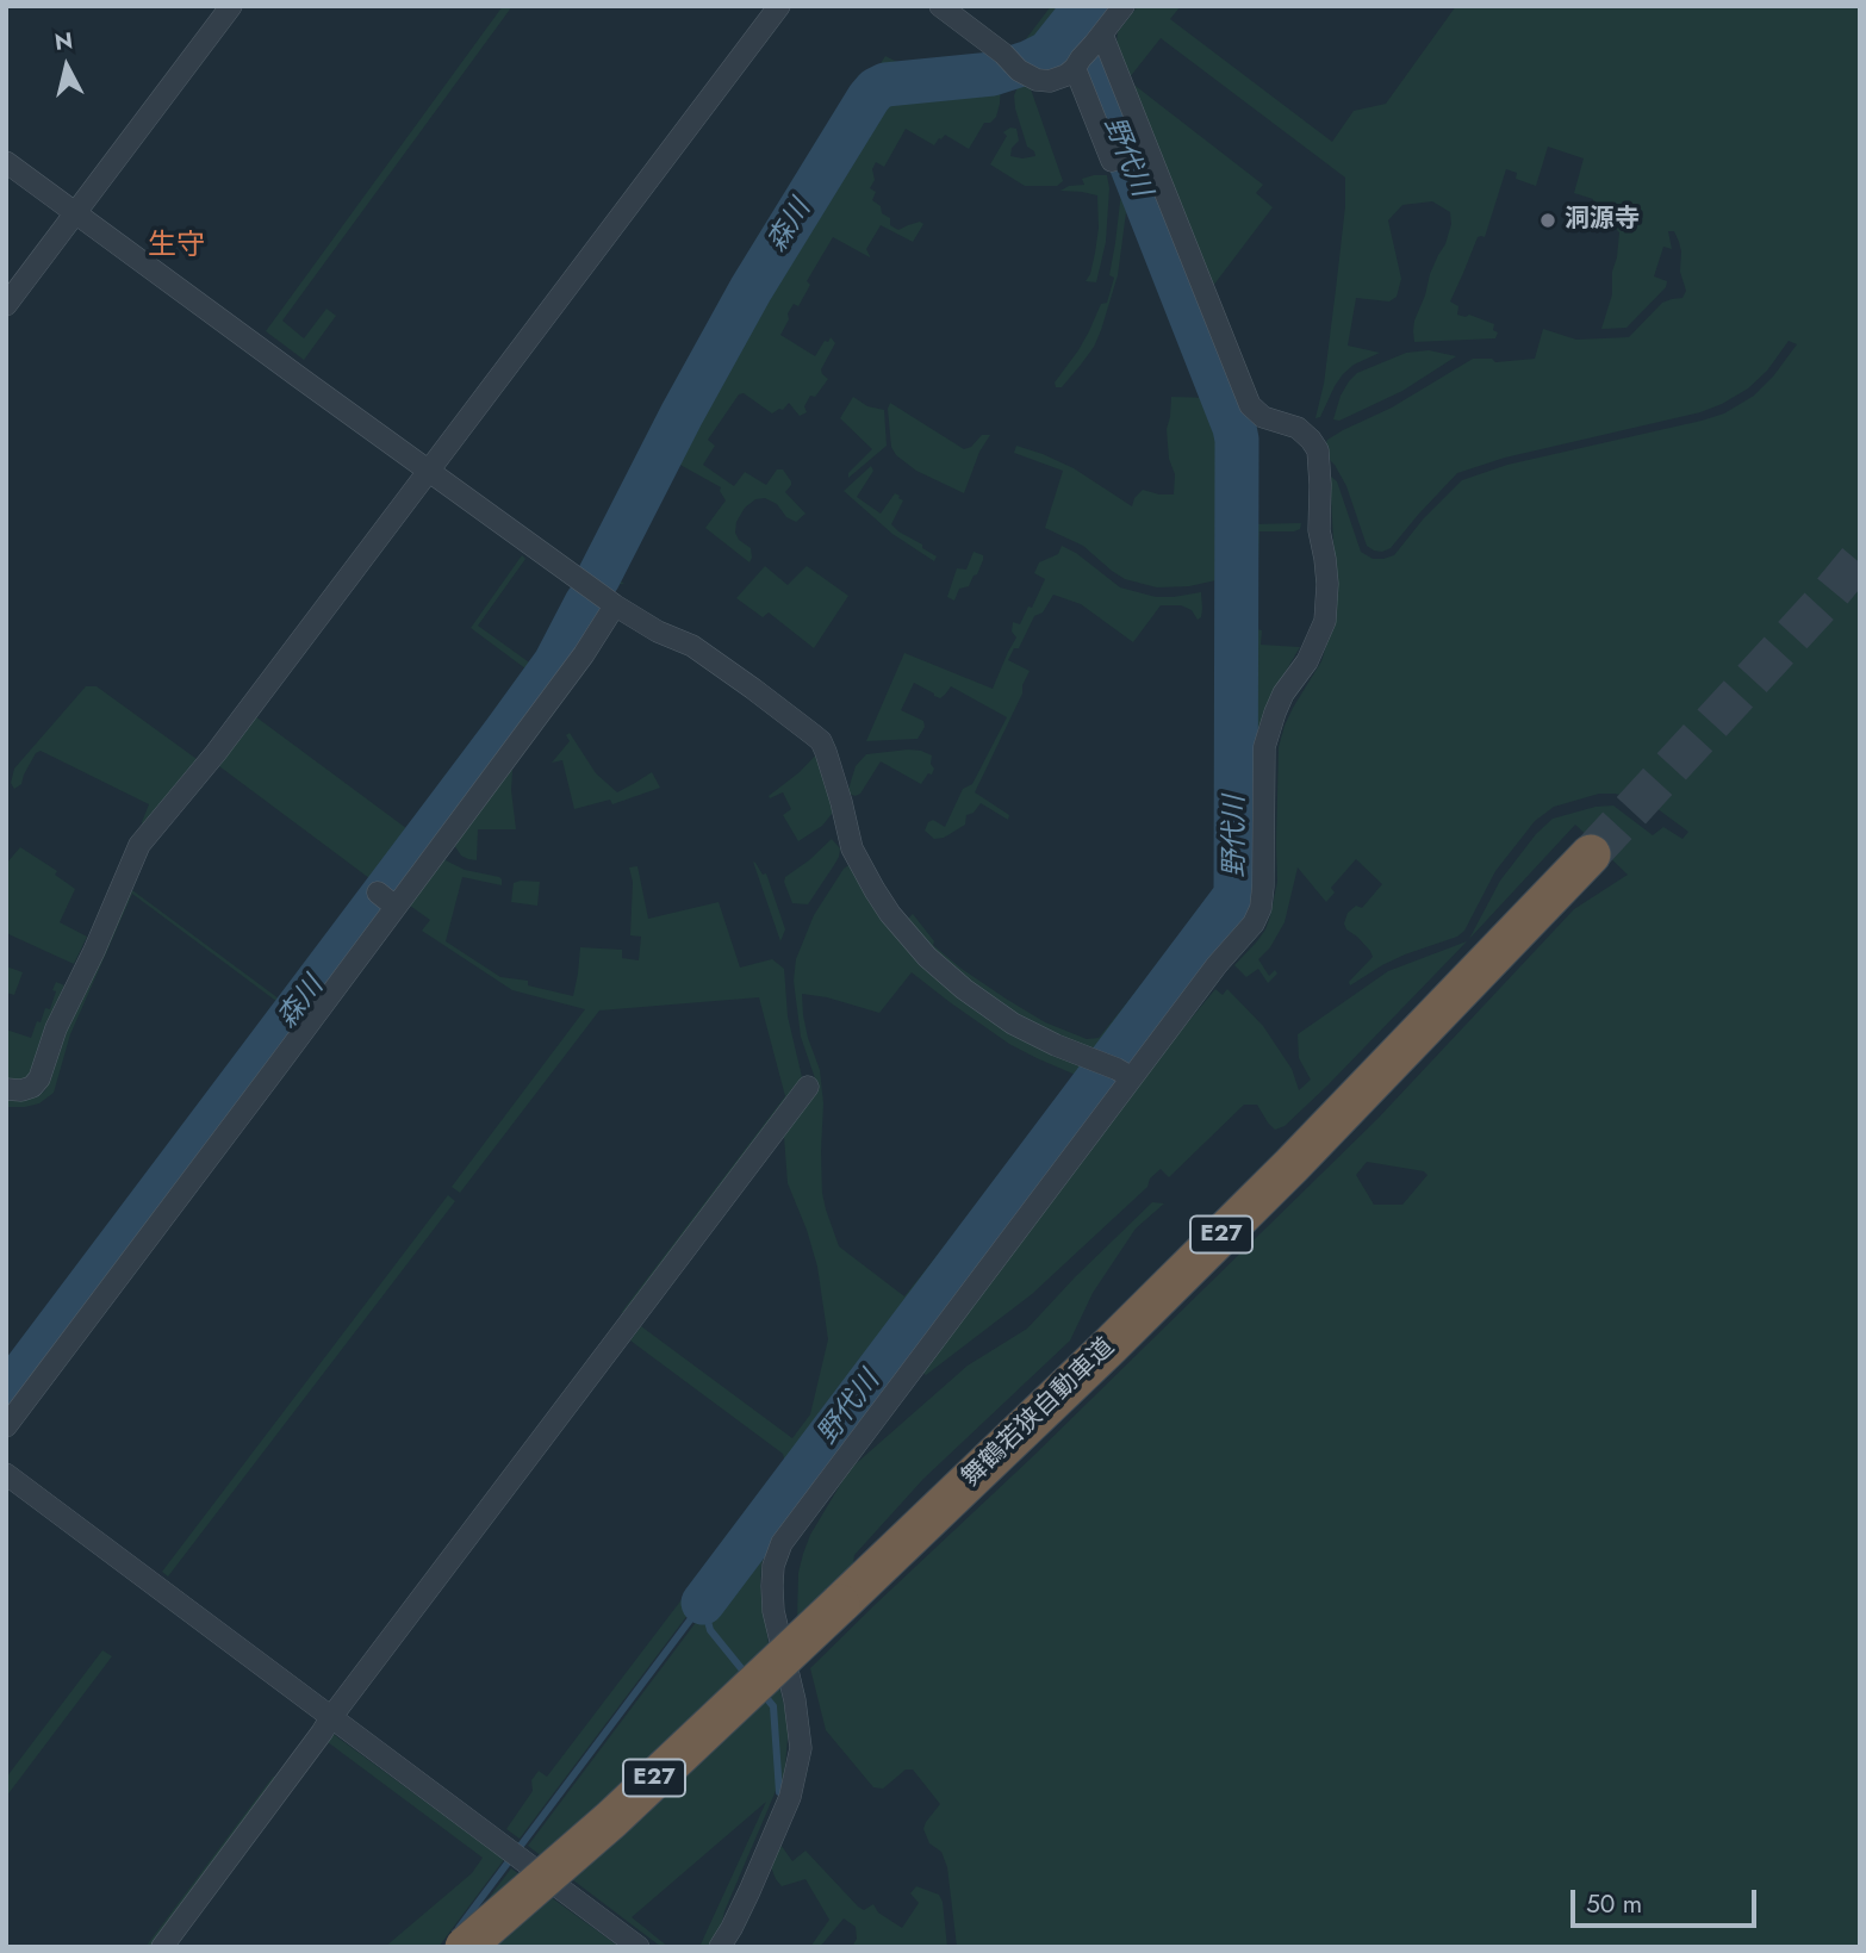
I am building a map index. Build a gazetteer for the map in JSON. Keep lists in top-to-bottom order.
{
  "streets": {
    "highway": ["E27", "舞鶴若狭自動車道"]
  },
  "districts": ["生守"],
  "water": ["野代川", "森川"],
  "places": ["洞源寺"],
  "scale_bar": "50 m",
  "north": "top"
}
